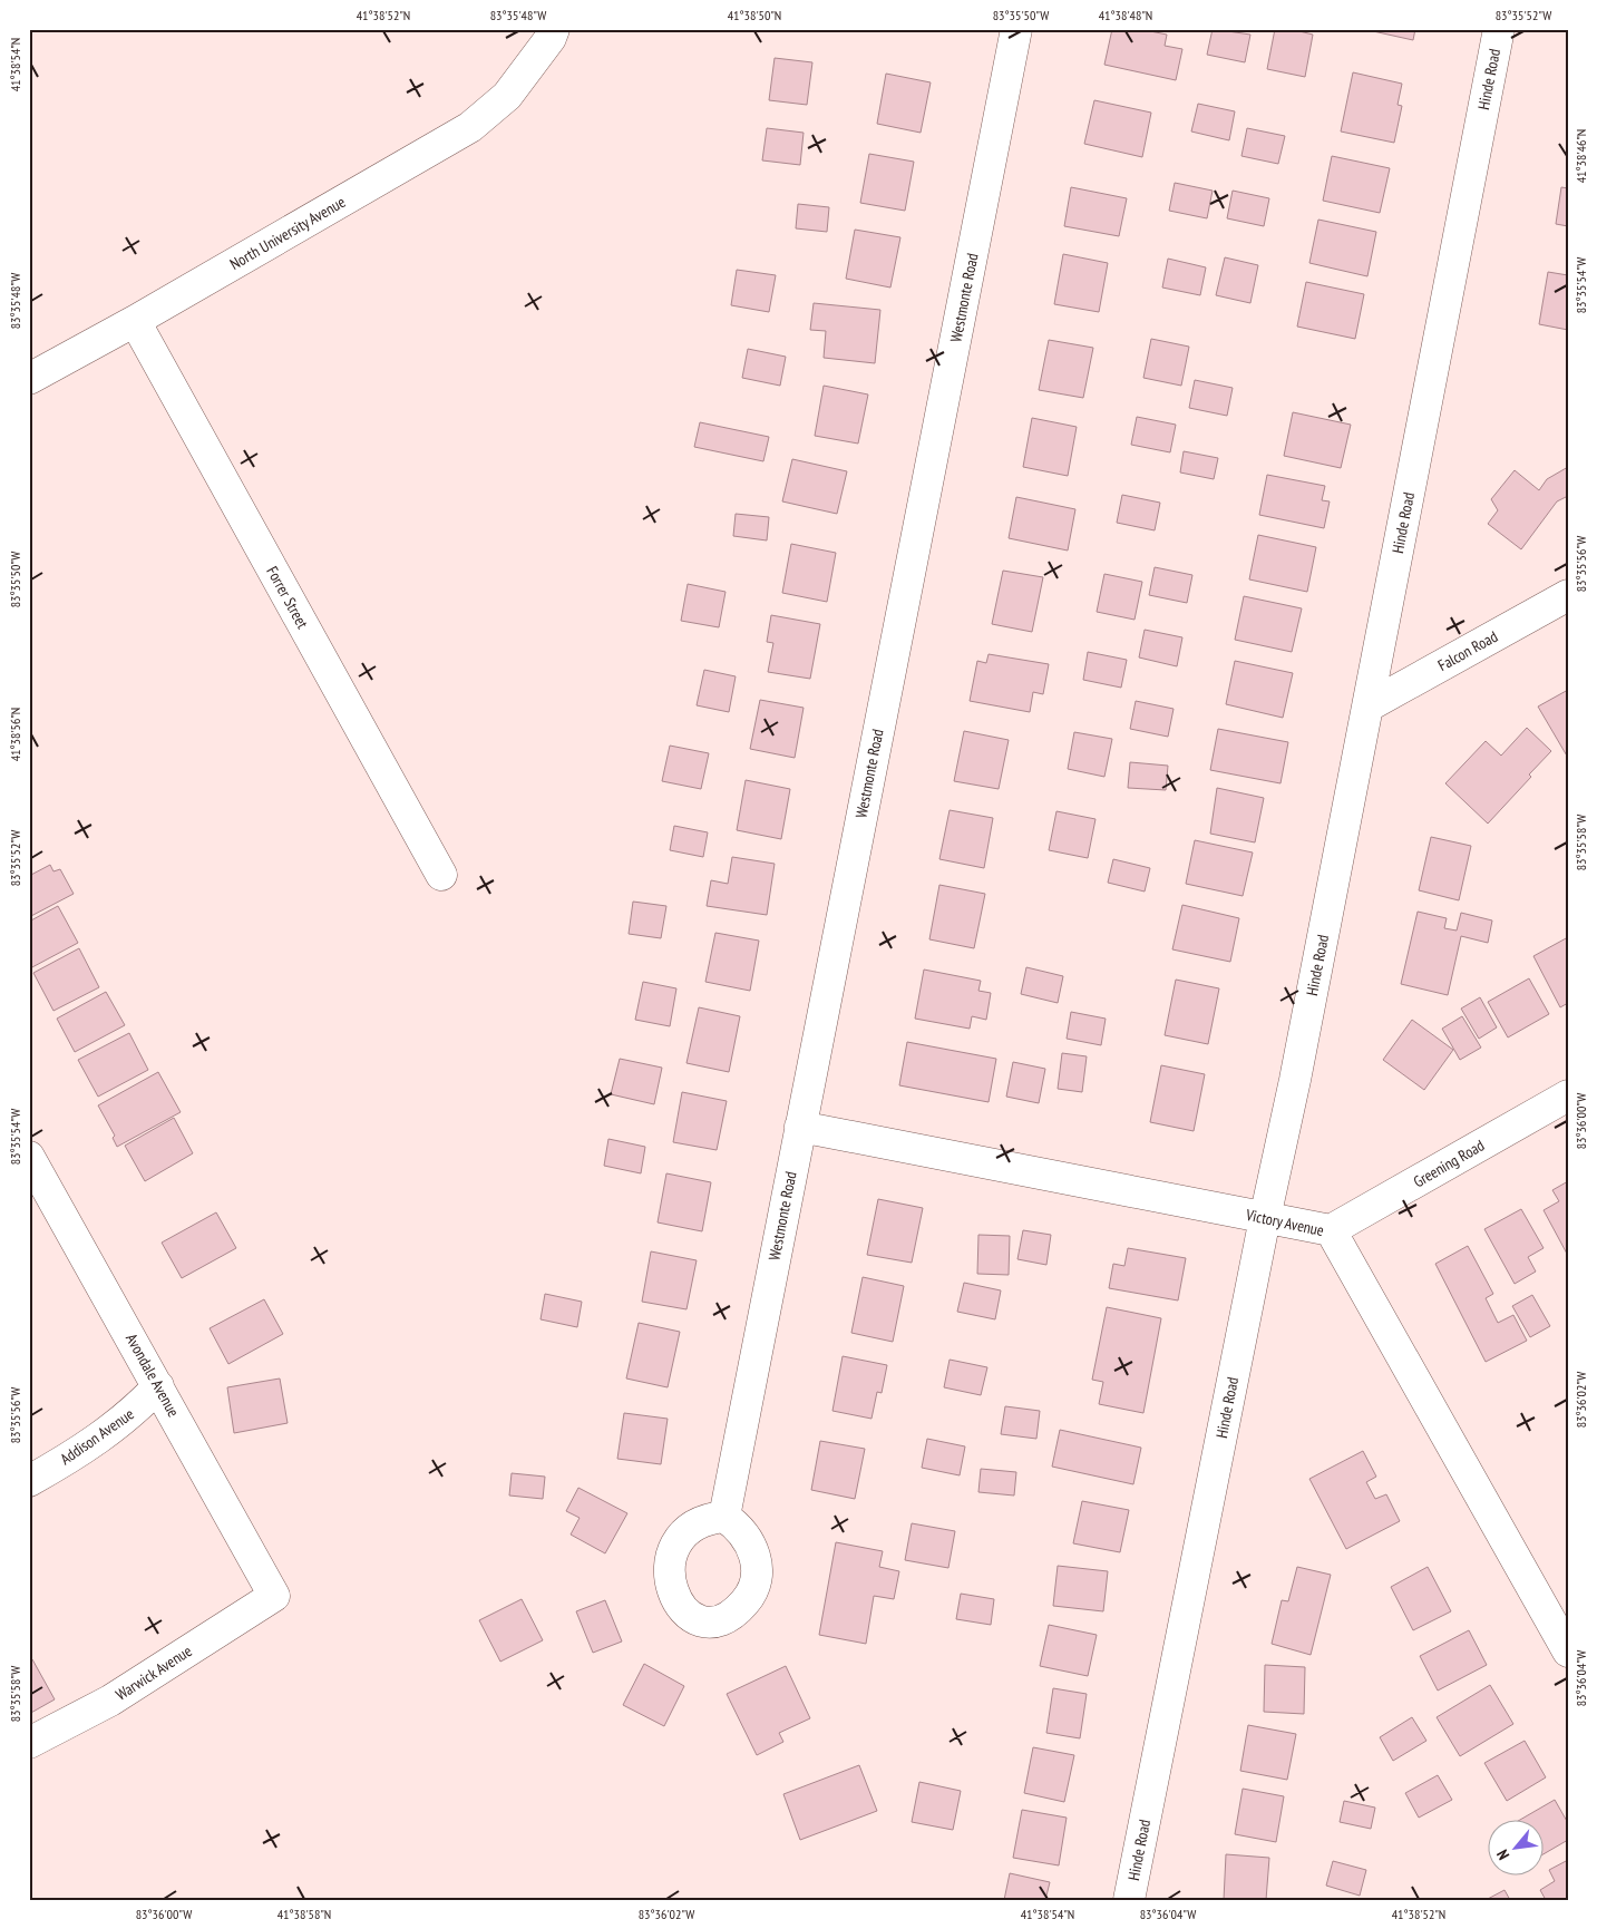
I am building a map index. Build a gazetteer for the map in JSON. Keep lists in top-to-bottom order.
{
  "streets": {
    "street": [
      "Hinde Road",
      "North University Avenue",
      "Westmonte Road",
      "Forrer Street",
      "Falcon Road",
      "Greening Road",
      "Victory Avenue",
      "Avondale Avenue",
      "Addison Avenue",
      "Warwick Avenue"
    ]
  },
  "crossings": [
    ["Hinde Road", "Falcon Road"],
    ["Hinde Road", "Victory Avenue"],
    ["North University Avenue", "Forrer Street"],
    ["Westmonte Road", "Victory Avenue"],
    ["Greening Road", "Victory Avenue"],
    ["Avondale Avenue", "Addison Avenue"],
    ["Avondale Avenue", "Warwick Avenue"]
  ],
  "north": "bottom left",
  "coordinates": [
    "41°38'52\"N",
    "83°35'48\"W",
    "41°38'50\"N",
    "83°35'50\"W",
    "41°38'48\"N",
    "83°35'52\"W",
    "41°38'54\"N",
    "41°38'46\"N",
    "83°35'54\"W",
    "83°35'56\"W",
    "41°38'56\"N",
    "83°35'58\"W",
    "83°36'00\"W",
    "83°36'02\"W",
    "83°36'04\"W",
    "41°38'58\"N"
  ]
}
